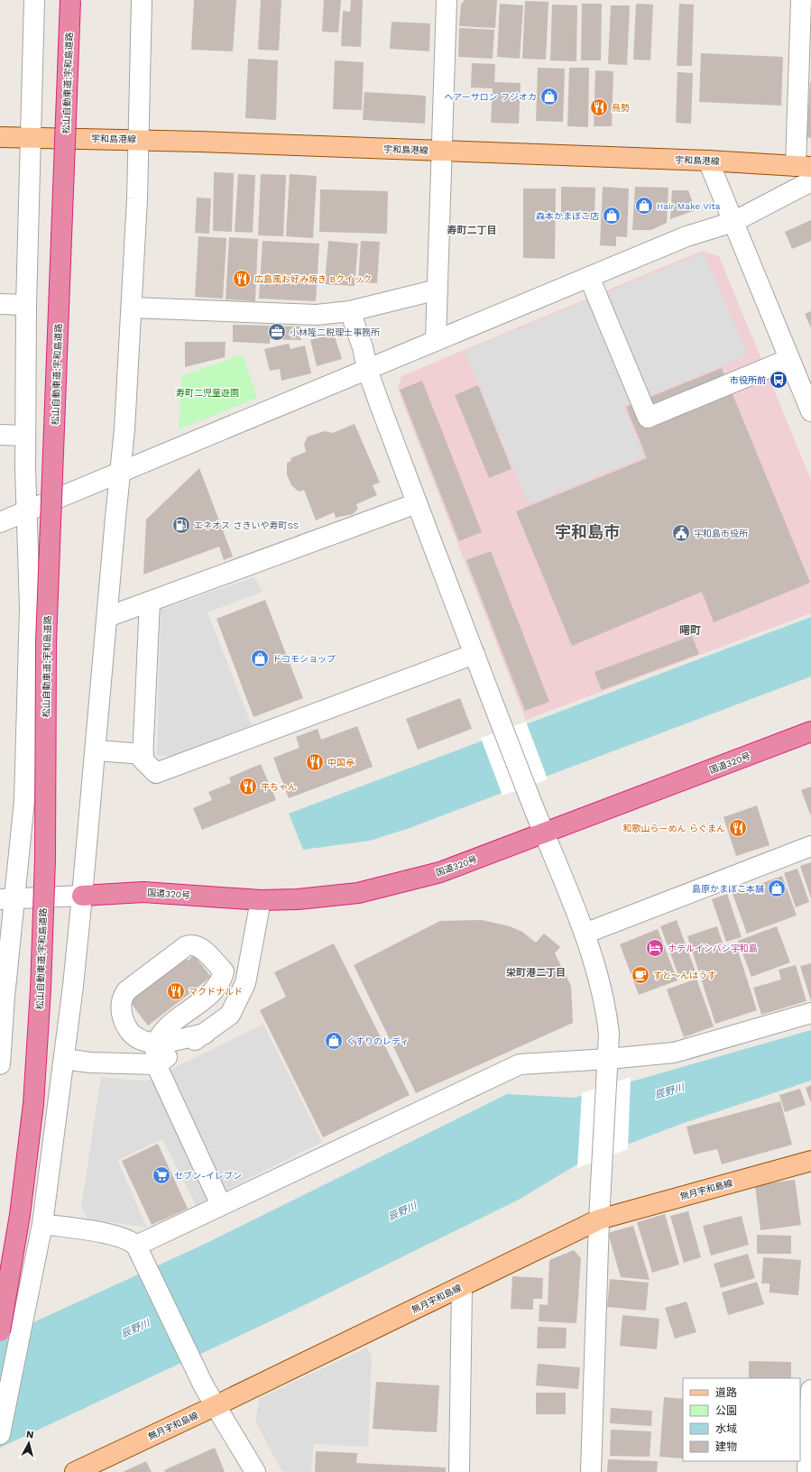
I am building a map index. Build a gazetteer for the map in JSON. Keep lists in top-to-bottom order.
{
  "streets": {
    "highway": ["松山自動車道;宇和島道路", "国道320号"],
    "main road": ["宇和島港線", "無月宇和島線"]
  },
  "districts": [
    "寿町二丁目",
    "宇和島市",
    "曙町",
    "栄町港二丁目"
  ],
  "water": ["辰野川"],
  "parks": ["寿町二児童遊園"],
  "places": {
    "shop": [
      "ヘアーサロン フジオカ",
      "Hair Make Vita",
      "森本かまぼこ店",
      "ドコモショップ",
      "島原かまぼこ本舗",
      "くすりのレディ"
    ],
    "restaurant": [
      "鳥勢",
      "広島風お好み焼き Bクイック",
      "中国亭",
      "牛ちゃん",
      "和歌山らーめん らぐまん",
      "マクドナルド"
    ],
    "office": ["小林隆二税理士事務所"],
    "bus stop": ["市役所前"],
    "fuel station": ["エネオス さきいや寿町SS"],
    "public building": ["宇和島市役所"],
    "hotel": ["ホテルイシバシ宇和島"],
    "cafe": ["すと～んはうす"],
    "supermarket": ["セブン-イレブン"]
  },
  "legend": [
    "道路",
    "公園",
    "水域",
    "建物"
  ],
  "north": "top"
}
